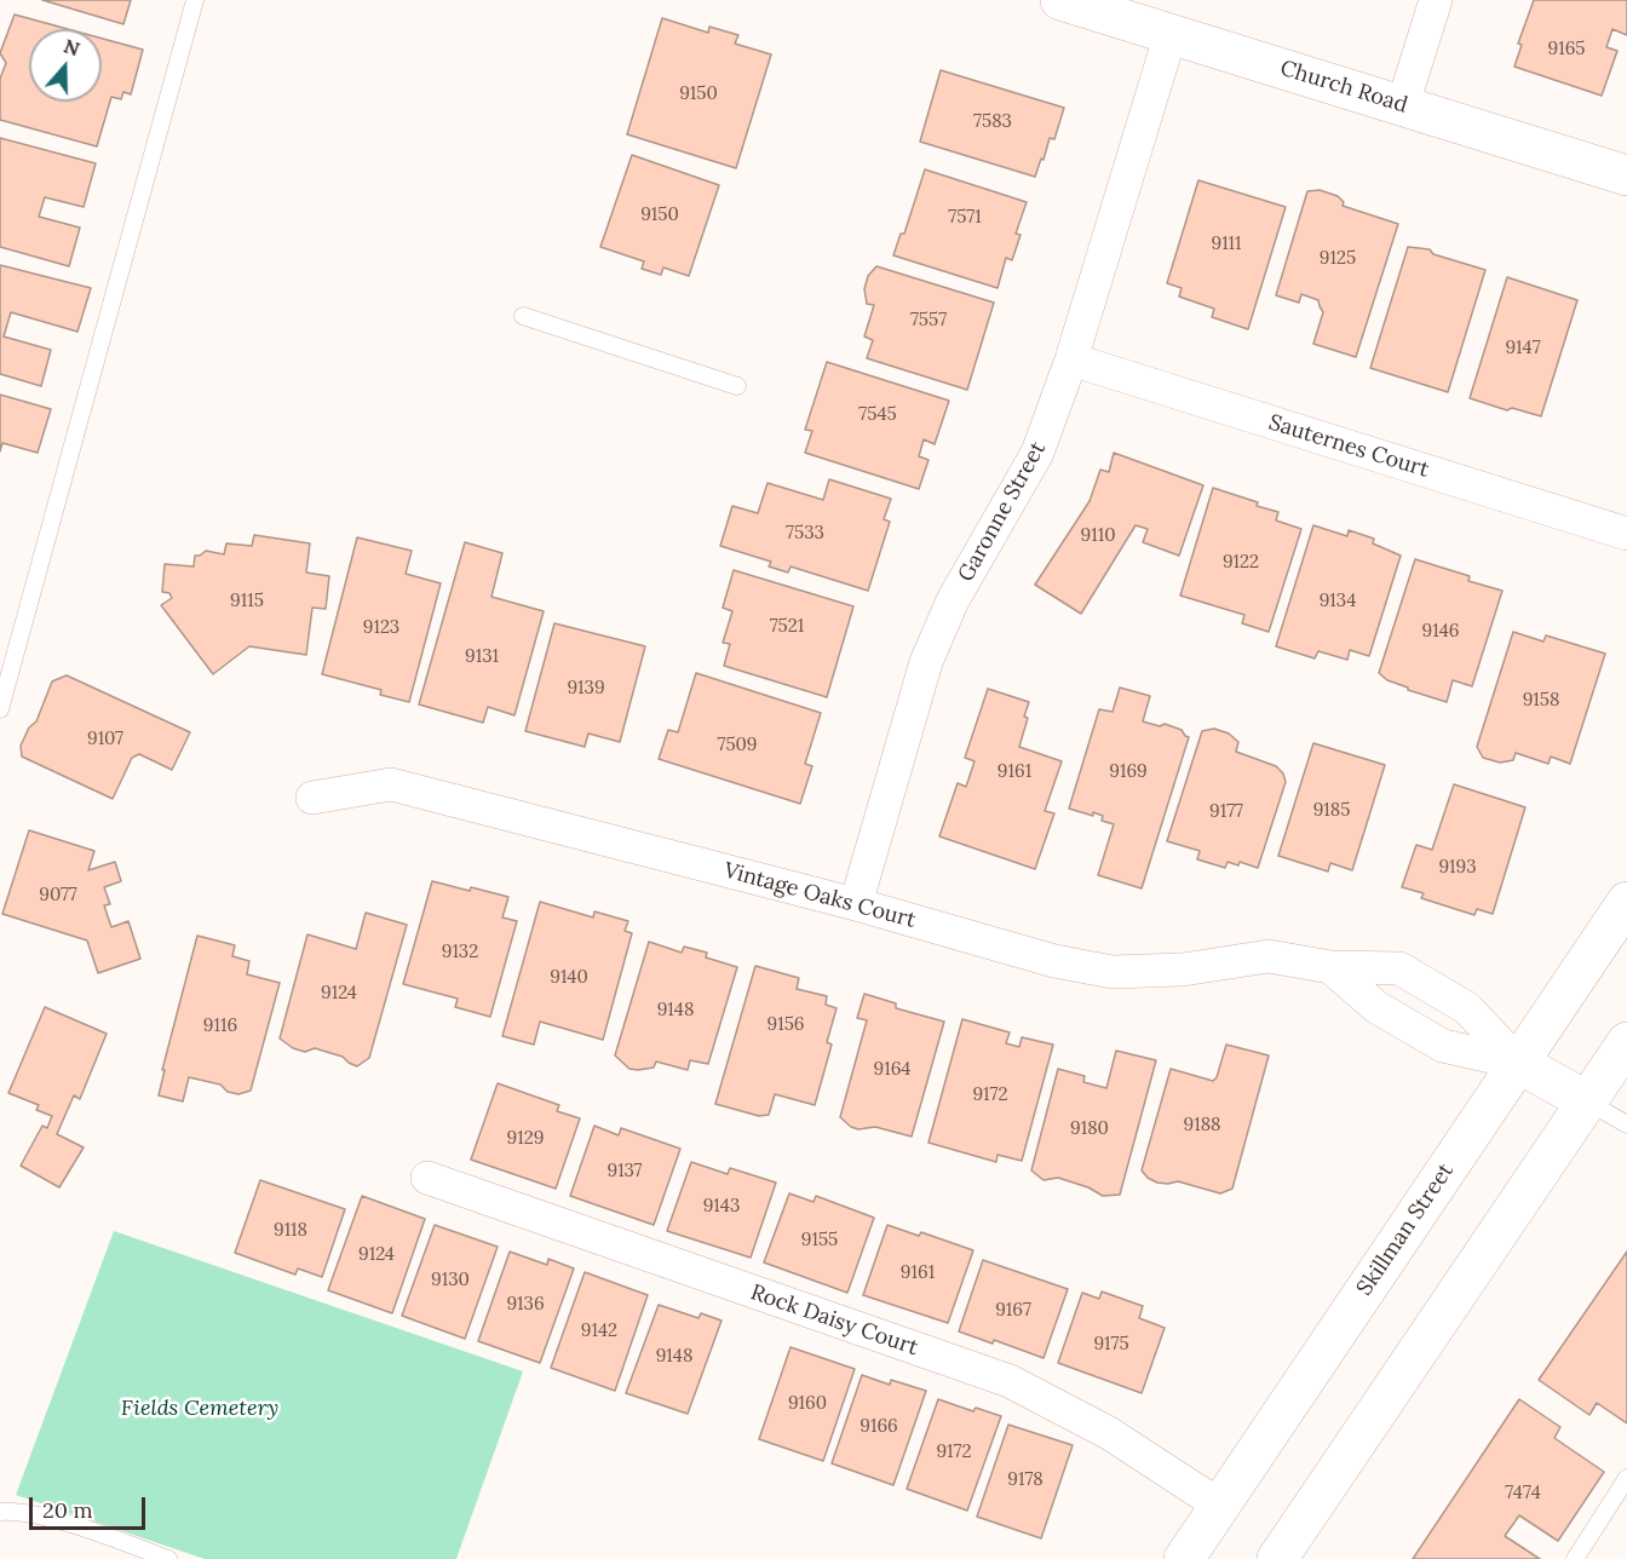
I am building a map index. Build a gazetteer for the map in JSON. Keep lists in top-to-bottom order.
{
  "streets": {
    "main road": ["Church Road", "Skillman Street"],
    "street": [
      "Sauternes Court",
      "Garonne Street",
      "Vintage Oaks Court",
      "Rock Daisy Court"
    ]
  },
  "crossings": [
    ["Church Road", "Garonne Street"],
    ["Sauternes Court", "Garonne Street"],
    ["Garonne Street", "Vintage Oaks Court"],
    ["Vintage Oaks Court", "Skillman Street"],
    ["Skillman Street", "Rock Daisy Court"]
  ],
  "parks": ["Fields Cemetery"],
  "house_numbers": [
    "9165",
    "9150",
    "7583",
    "9150",
    "7571",
    "9111",
    "9125",
    "7557",
    "9147",
    "7545",
    "7533",
    "9110",
    "9122",
    "9115",
    "9134",
    "7521",
    "9123",
    "9146",
    "9131",
    "9139",
    "9158",
    "9107",
    "7509",
    "9161",
    "9169",
    "9185",
    "9177",
    "9193",
    "9077",
    "9132",
    "9140",
    "9124",
    "9148",
    "9156",
    "9116",
    "9164",
    "9172",
    "9188",
    "9180",
    "9129",
    "9137",
    "9143",
    "9118",
    "9155",
    "9124",
    "9161",
    "9130",
    "9136",
    "9167",
    "9142",
    "9175",
    "9148",
    "9160",
    "9166",
    "9172",
    "9178",
    "7474"
  ],
  "scale_bar": "20 m",
  "north": "top"
}
